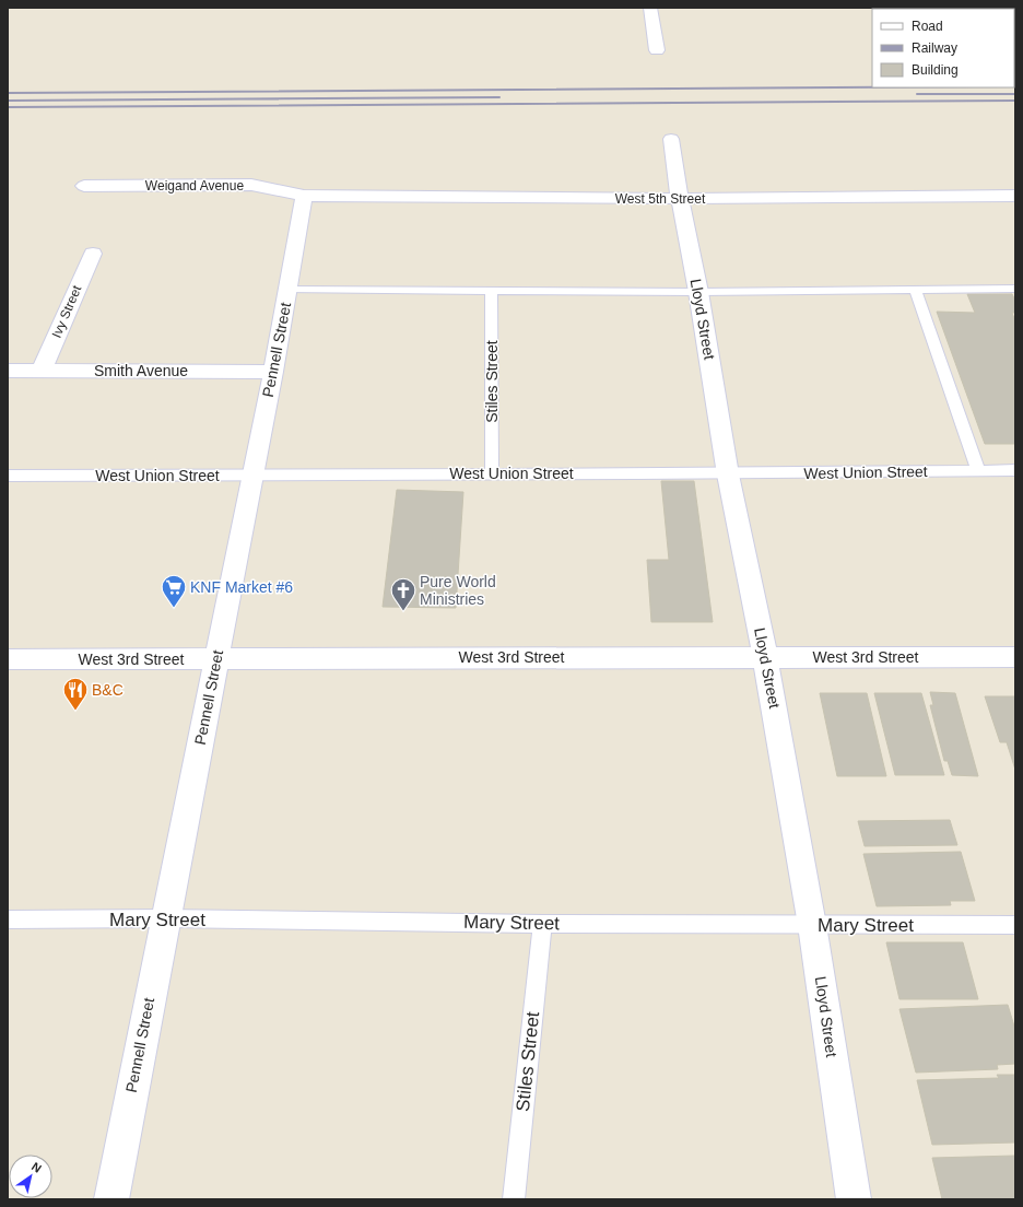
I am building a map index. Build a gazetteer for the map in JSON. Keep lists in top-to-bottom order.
{
  "streets": {
    "street": [
      "Weigand Avenue",
      "West 5th Street",
      "Ivy Street",
      "Lloyd Street",
      "Pennell Street",
      "Smith Avenue",
      "West 3rd Street"
    ],
    "lane": ["Stiles Street", "West Union Street", "Mary Street"]
  },
  "crossings": [
    ["Weigand Avenue", "West 5th Street"],
    ["Weigand Avenue", "Pennell Street"],
    ["West 5th Street", "Lloyd Street"],
    ["West 5th Street", "Pennell Street"],
    ["Ivy Street", "Smith Avenue"],
    ["Lloyd Street", "West Union Street"],
    ["Lloyd Street", "West 3rd Street"],
    ["Lloyd Street", "Mary Street"],
    ["Pennell Street", "Smith Avenue"],
    ["Pennell Street", "West Union Street"],
    ["Pennell Street", "West 3rd Street"],
    ["Pennell Street", "Mary Street"],
    ["Stiles Street", "West Union Street"],
    ["Stiles Street", "Mary Street"]
  ],
  "places": {
    "supermarket": ["KNF Market #6"],
    "church": ["Pure World Ministries"],
    "restaurant": ["B&C"]
  },
  "legend": ["Road", "Railway", "Building"],
  "north": "top right"
}
